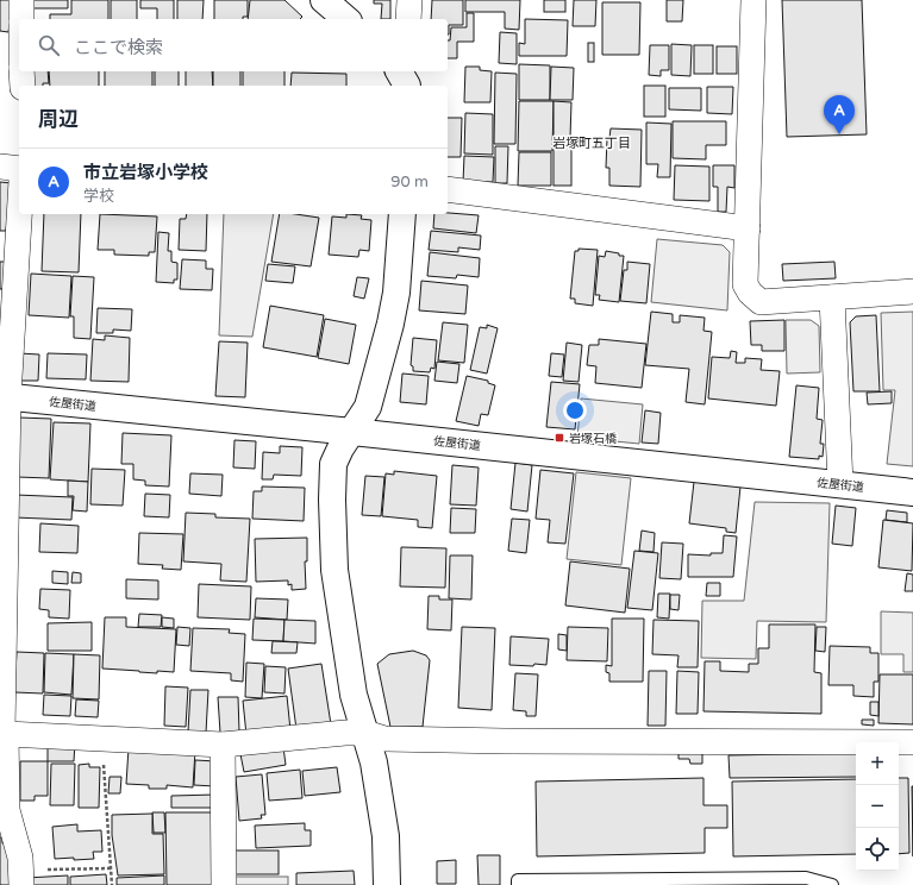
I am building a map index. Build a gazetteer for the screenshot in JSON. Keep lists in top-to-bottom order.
{
  "streets": {
    "street": ["佐屋街道"]
  },
  "districts": ["岩塚町五丁目"],
  "places": {
    "transit": ["岩塚石橋"]
  },
  "page": {
    "search": "ここで検索",
    "heading": "周辺",
    "pins": "A",
    "list": [
      {
        "mark": "A",
        "name": "市立岩塚小学校",
        "note": "学校",
        "value": "90 m"
      }
    ],
    "map_buttons": ["+", "−"]
  }
}
